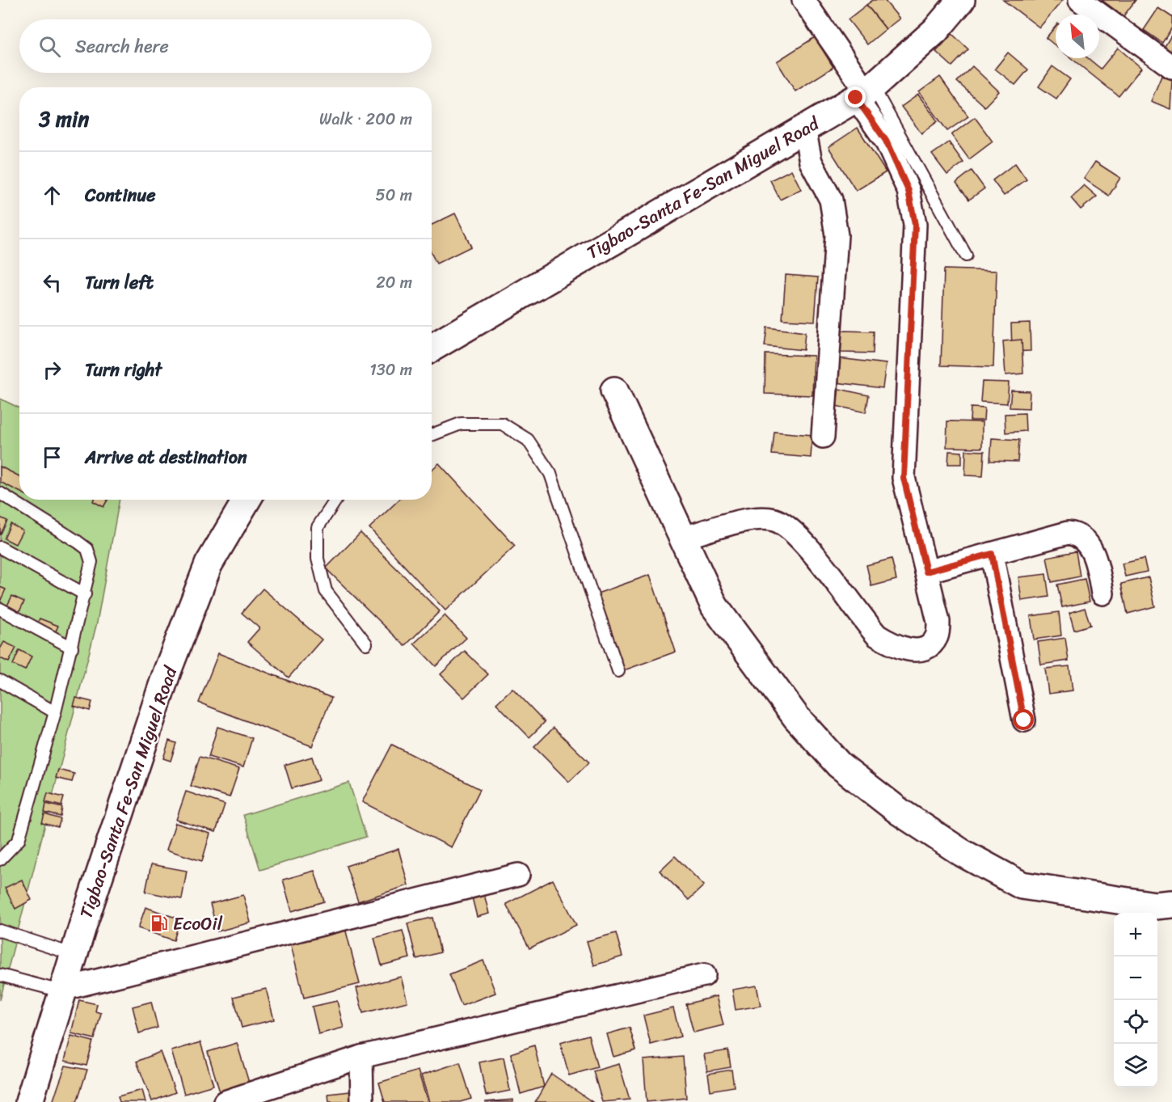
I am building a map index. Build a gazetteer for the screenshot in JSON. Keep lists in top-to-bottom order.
{
  "streets": {
    "main road": ["Tigbao-Santa Fe-San Miguel Road"]
  },
  "places": {
    "fuel station": ["EcoOil"]
  },
  "north": "top left",
  "page": {
    "search": "Search here",
    "heading": ["3 min", "Walk · 200 m"],
    "list": [
      ["Continue", "50 m"],
      ["Turn left", "20 m"],
      ["Turn right", "130 m"],
      "Arrive at destination"
    ],
    "map_buttons": ["+", "−"]
  }
}
